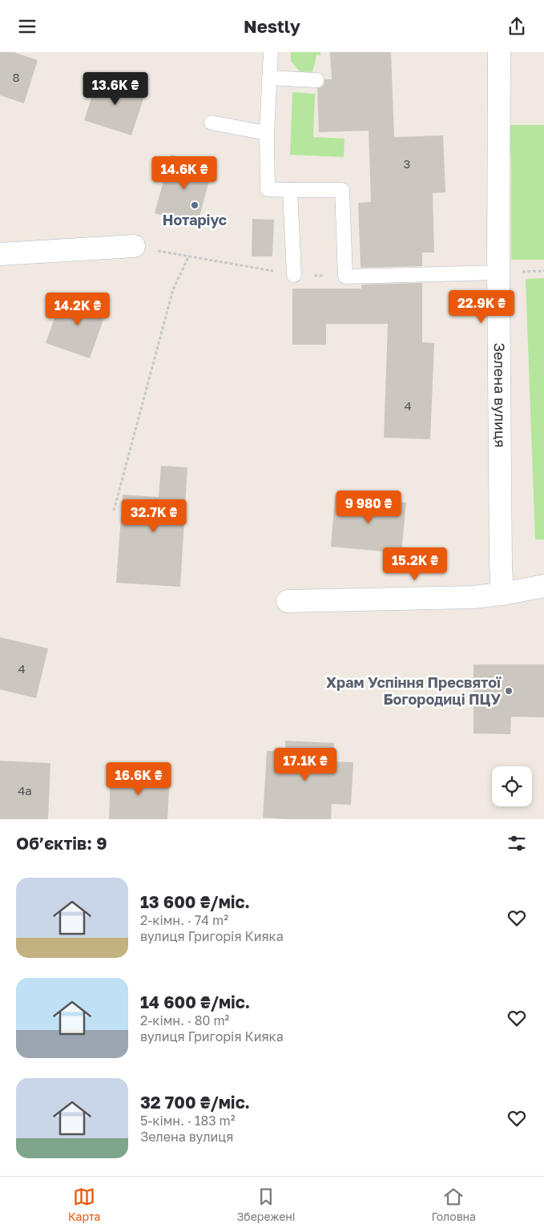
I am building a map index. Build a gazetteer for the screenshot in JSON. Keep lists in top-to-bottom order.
{
  "streets": {
    "street": ["Зелена вулиця"]
  },
  "places": ["Нотаріус", "Храм Успіння Пресвятої Богородиці ПЦУ"],
  "house_numbers": [
    "8",
    "3",
    "4",
    "4",
    "4а"
  ],
  "page": {
    "header": "Nestly",
    "price": [
      "13.6K ₴",
      "14.6K ₴",
      "22.9K ₴",
      "14.2K ₴",
      "9 980 ₴",
      "32.7K ₴",
      "15.2K ₴",
      "17.1K ₴",
      "16.6K ₴"
    ],
    "heading": "Об’єктів: 9",
    "list": [
      {
        "name": "13 600 ₴/міс.",
        "note": "2-кімн. · 74 m² · вулиця Григорія Кияка"
      },
      {
        "name": "14 600 ₴/міс.",
        "note": "2-кімн. · 80 m² · вулиця Григорія Кияка"
      },
      {
        "name": "32 700 ₴/міс.",
        "note": "5-кімн. · 183 m² · Зелена вулиця"
      }
    ],
    "tabs": ["Карта", "Збережені", "Головна"]
  }
}
